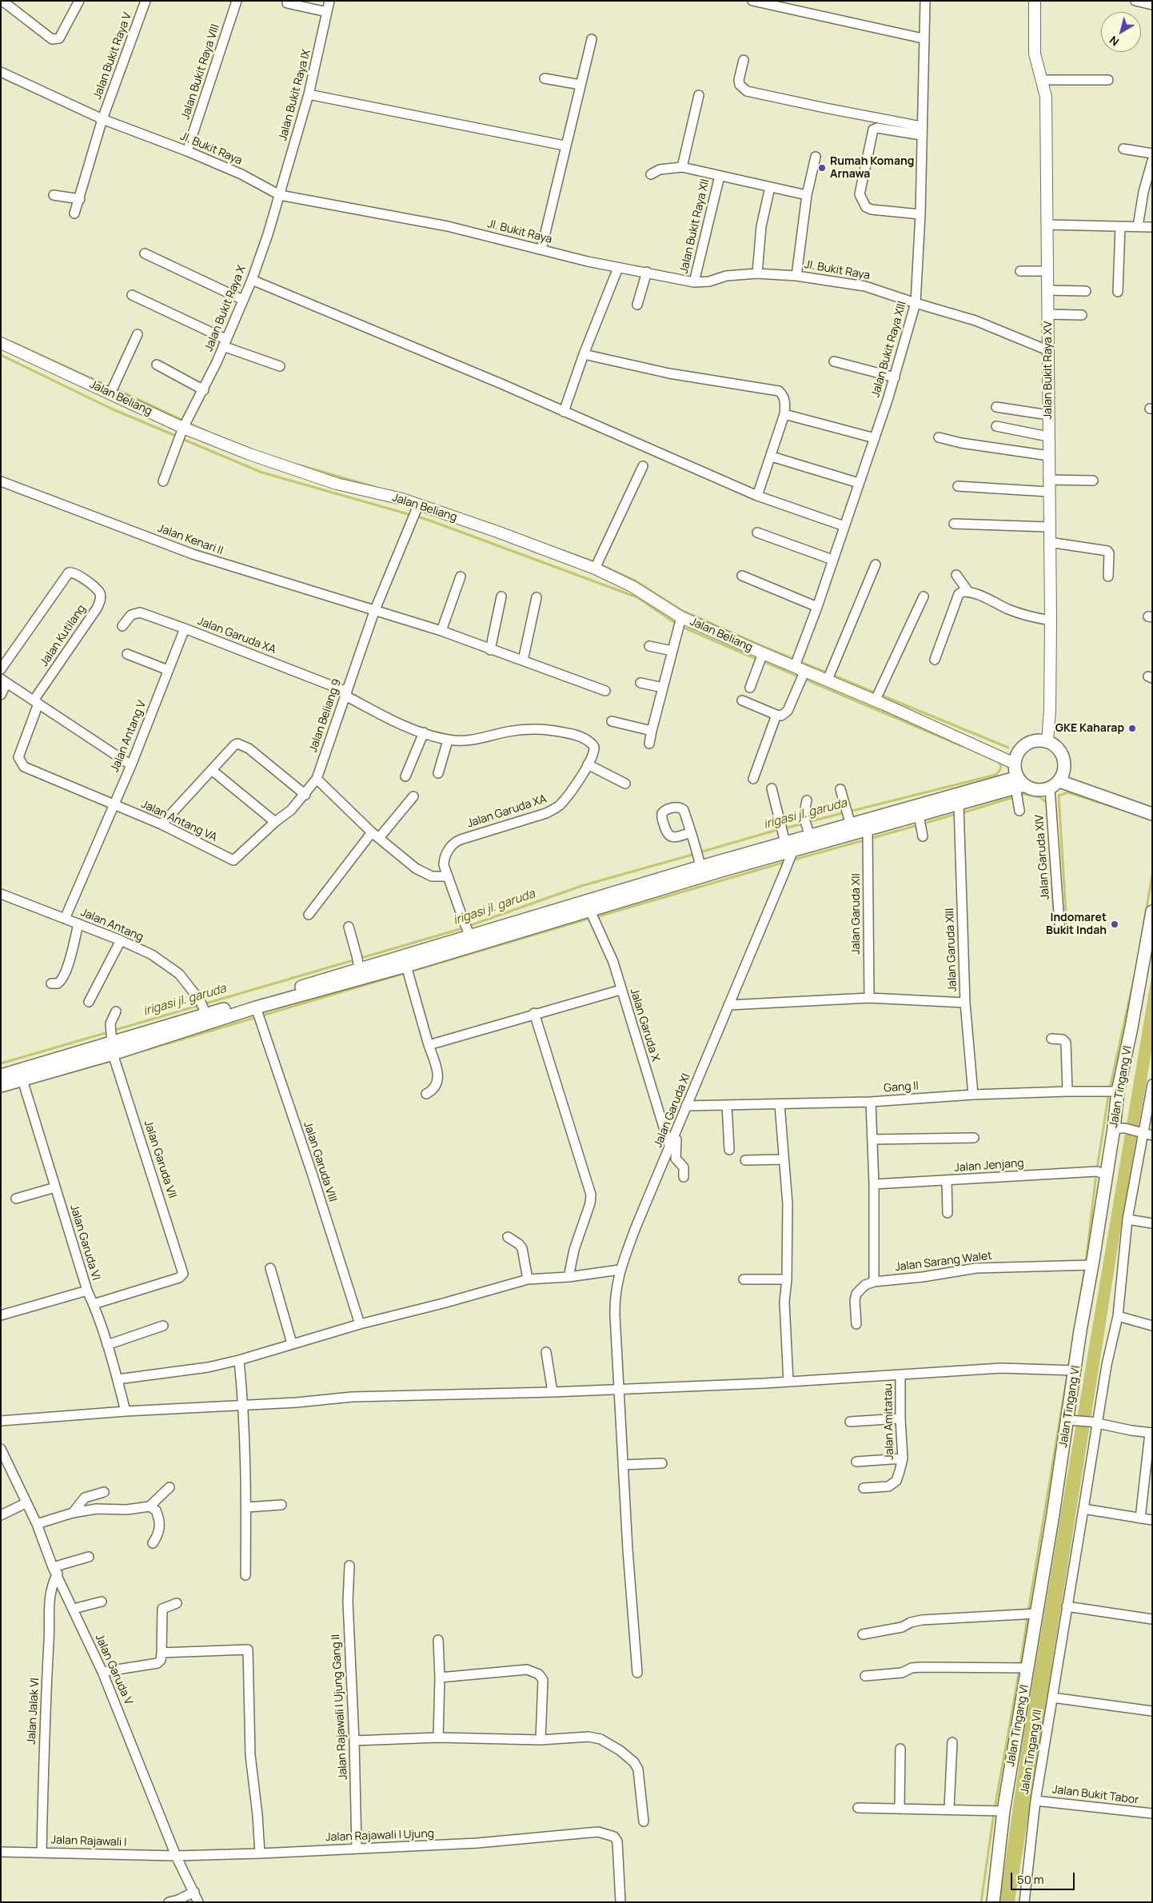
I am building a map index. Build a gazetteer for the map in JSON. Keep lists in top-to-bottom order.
{
  "streets": {
    "main road": ["Jalan Tingang VI"],
    "street": [
      "Jalan Bukit Raya V",
      "Jalan Bukit Raya VIII",
      "Jalan Bukit Raya IX",
      "Jl. Bukit Raya",
      "Jalan Bukit Raya XII",
      "Jalan Bukit Raya X",
      "Jalan Bukit Raya XIII",
      "Jalan Bukit Raya XV",
      "Jalan Beliang",
      "Jalan Kenari II",
      "Jalan Kutilang",
      "Jalan Garuda XA",
      "Jalan Beliang 9",
      "Jalan Antang V",
      "Jalan Antang VA",
      "Jalan Garuda XIV",
      "Jalan Garuda XII",
      "Jalan Antang",
      "Jalan Garuda XIII",
      "Jalan Garuda X",
      "Gang II",
      "Jalan Garuda XI",
      "Jalan Garuda VII",
      "Jalan Garuda VIII",
      "Jalan Jenjang",
      "Jalan Garuda VI",
      "Jalan Sarang Walet",
      "Jalan Amitatau",
      "Jalan Garuda V",
      "Jalan Rajawali I Ujung Gang II",
      "Jalan Jalak VI",
      "Jalan Tingang VII",
      "Jalan Bukit Tabor",
      "Jalan Rajawali I Ujung",
      "Jalan Rajawali I"
    ]
  },
  "crossings": [
    ["Jalan Bukit Raya V", "Jl. Bukit Raya"],
    ["Jalan Bukit Raya VIII", "Jl. Bukit Raya"],
    ["Jalan Bukit Raya IX", "Jl. Bukit Raya"],
    ["Jalan Bukit Raya IX", "Jalan Bukit Raya X"],
    ["Jl. Bukit Raya", "Jalan Bukit Raya XII"],
    ["Jl. Bukit Raya", "Jalan Bukit Raya X"],
    ["Jl. Bukit Raya", "Jalan Bukit Raya XIII"],
    ["Jl. Bukit Raya", "Jalan Bukit Raya XV"],
    ["Jalan Bukit Raya X", "Jalan Beliang"],
    ["Jalan Bukit Raya XIII", "Jalan Beliang"],
    ["Jalan Bukit Raya XV", "Jalan Beliang"],
    ["Jalan Bukit Raya XV", "Jalan Garuda XIV"],
    ["Jalan Beliang", "Jalan Beliang 9"],
    ["Jalan Beliang", "Jalan Garuda XIV"],
    ["Jalan Kenari II", "Jalan Beliang 9"],
    ["Jalan Kutilang", "Jalan Antang V"],
    ["Jalan Kutilang", "Jalan Antang VA"],
    ["Jalan Garuda XA", "Jalan Beliang 9"],
    ["Jalan Garuda XA", "Jalan Antang V"],
    ["Jalan Beliang 9", "Jalan Antang VA"],
    ["Jalan Antang V", "Jalan Antang VA"],
    ["Jalan Antang V", "Jalan Antang"],
    ["Jalan Garuda XIII", "Gang II"],
    ["Jalan Garuda X", "Jalan Garuda XI"],
    ["Jalan Tingang VI", "Gang II"],
    ["Jalan Tingang VI", "Jalan Jenjang"],
    ["Jalan Tingang VI", "Jalan Sarang Walet"],
    ["Gang II", "Jalan Garuda XI"],
    ["Jalan Garuda VII", "Jalan Garuda VI"],
    ["Jalan Garuda V", "Jalan Jalak VI"],
    ["Jalan Garuda V", "Jalan Rajawali I Ujung"],
    ["Jalan Garuda V", "Jalan Rajawali I"],
    ["Jalan Rajawali I Ujung Gang II", "Jalan Rajawali I Ujung"],
    ["Jalan Jalak VI", "Jalan Rajawali I"],
    ["Jalan Tingang VII", "Jalan Bukit Tabor"],
    ["Jalan Rajawali I Ujung", "Jalan Rajawali I"]
  ],
  "water": ["irigasi jl. garuda"],
  "places": ["Rumah Komang Arnawa", "GKE Kaharap", "Indomaret Bukit Indah"],
  "scale_bar": "50 m",
  "north": "bottom left"
}
